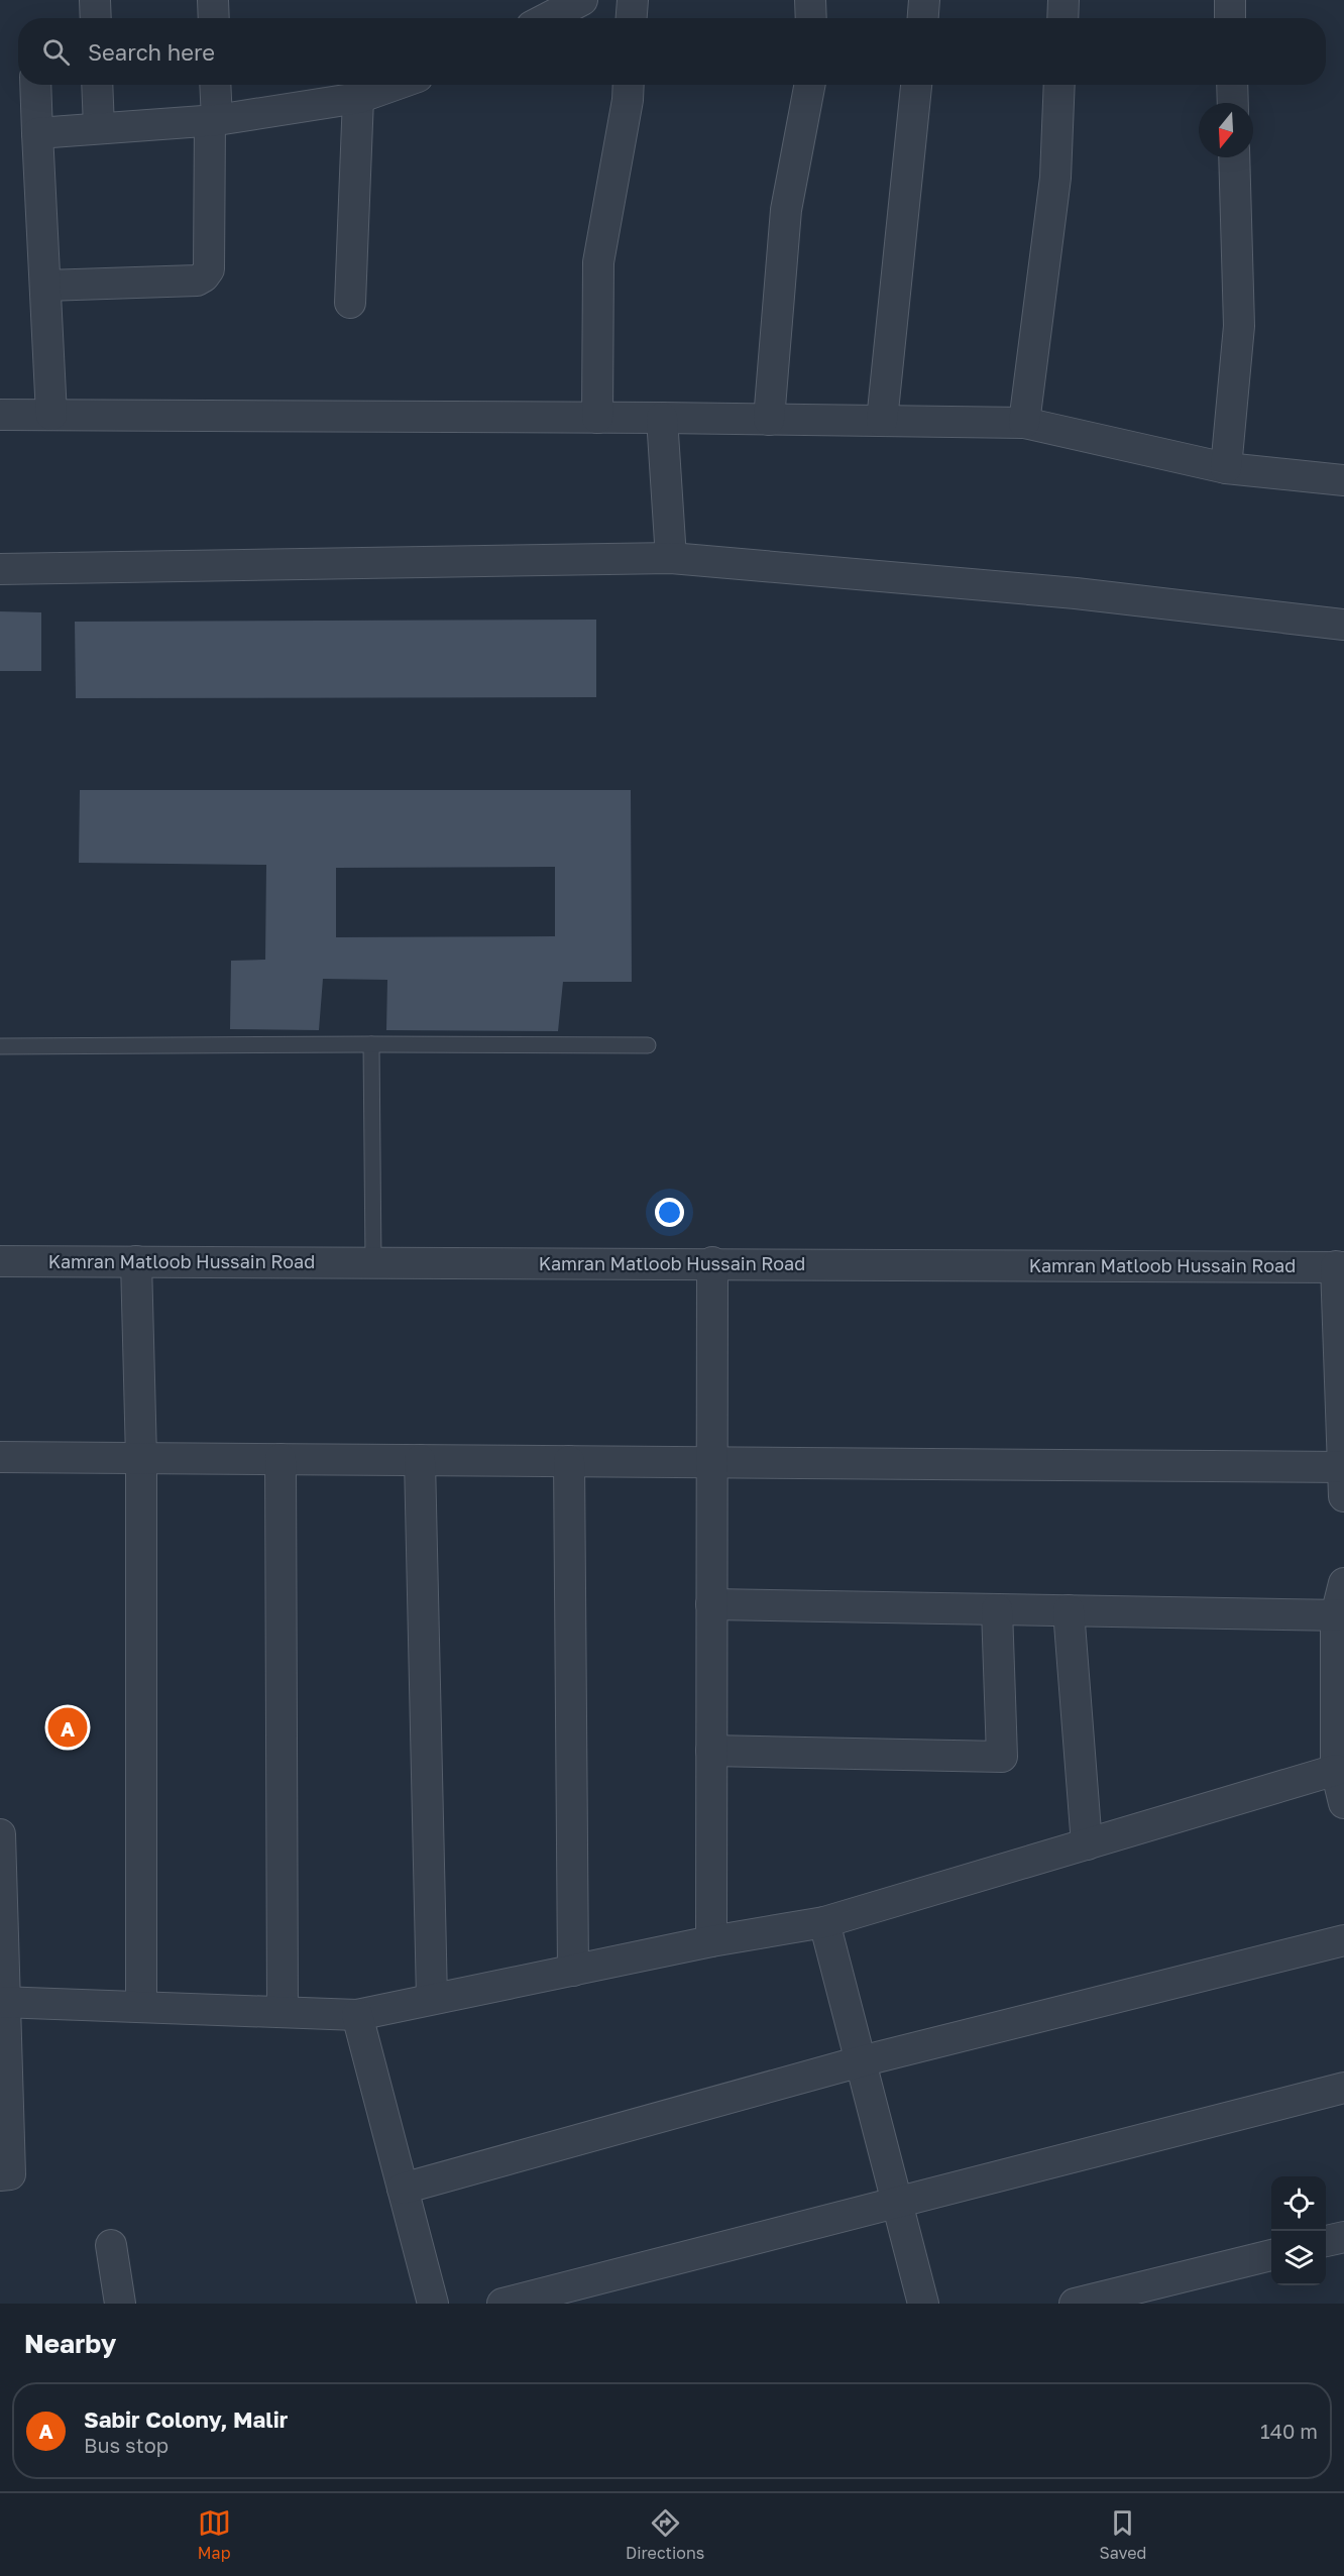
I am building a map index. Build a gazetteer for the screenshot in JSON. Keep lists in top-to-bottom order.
{
  "streets": {
    "street": ["Kamran Matloob Hussain Road"]
  },
  "north": "bottom",
  "page": {
    "search": "Search here",
    "pins": "A",
    "heading": "Nearby",
    "list": [
      {
        "mark": "A",
        "name": "Sabir Colony, Malir",
        "note": "Bus stop",
        "value": "140 m"
      }
    ],
    "nav": ["Map", "Directions", "Saved"]
  }
}
